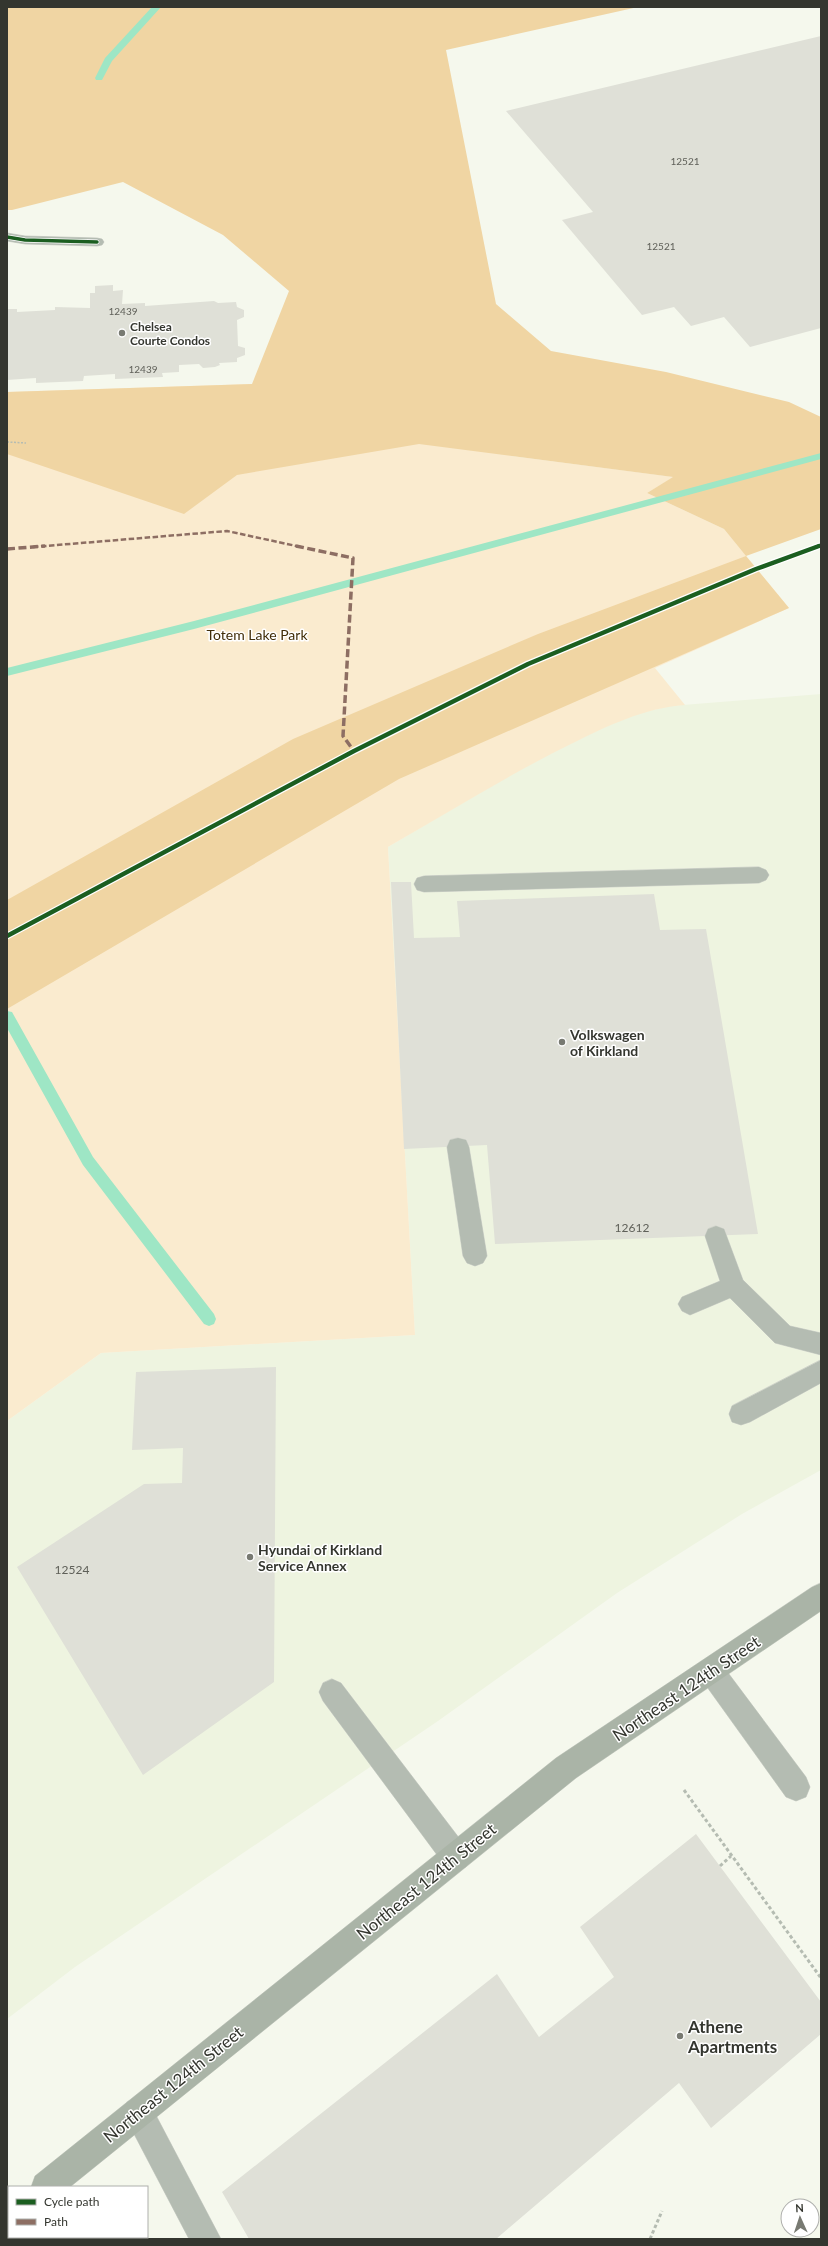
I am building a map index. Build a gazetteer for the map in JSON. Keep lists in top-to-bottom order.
{
  "streets": {
    "main road": ["Northeast 124th Street"]
  },
  "parks": ["Totem Lake Park"],
  "places": [
    "Chelsea Courte Condos",
    "Volkswagen of Kirkland",
    "Hyundai of Kirkland Service Annex",
    "Athene Apartments"
  ],
  "house_numbers": [
    "12521",
    "12521",
    "12439",
    "12439",
    "12612",
    "12524"
  ],
  "legend": ["Cycle path", "Path"],
  "north": "top"
}
